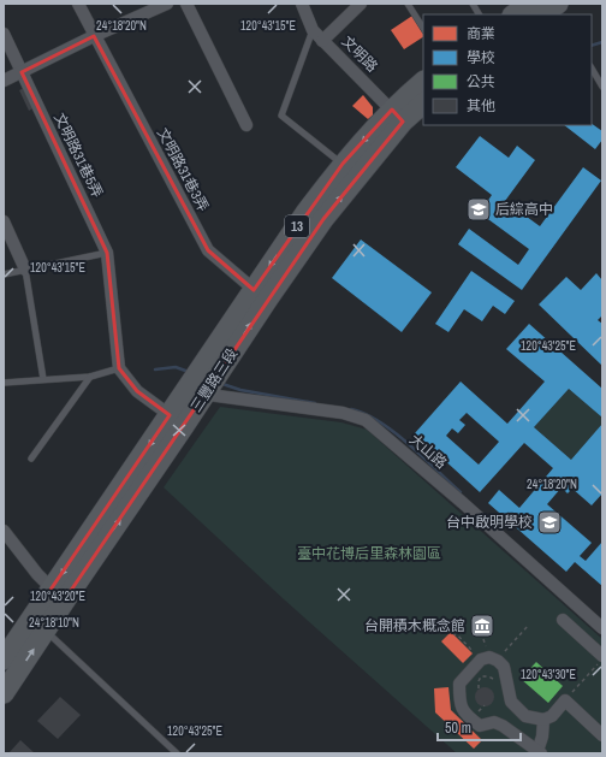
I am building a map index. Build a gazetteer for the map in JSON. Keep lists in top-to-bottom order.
{
  "streets": {
    "main road": ["13", "三豐路三段"],
    "street": [
      "文明路",
      "文明路31巷5弄",
      "文明路31巷3弄",
      "大山路"
    ]
  },
  "crossings": [
    ["文明路", "三豐路三段"],
    ["文明路31巷3弄", "三豐路三段"],
    ["三豐路三段", "大山路"]
  ],
  "parks": ["臺中花博后里森林園區"],
  "places": {
    "school or university": ["后綜高中", "台中啟明學校"],
    "museum": ["台開積木概念館"]
  },
  "legend": [
    "商業",
    "學校",
    "公共",
    "其他"
  ],
  "scale_bar": "50 m",
  "coordinates": [
    "24°18'20\"N",
    "120°43'15\"E",
    "120°43'25\"E",
    "120°43'20\"E",
    "24°18'10\"N",
    "120°43'30\"E"
  ]
}
